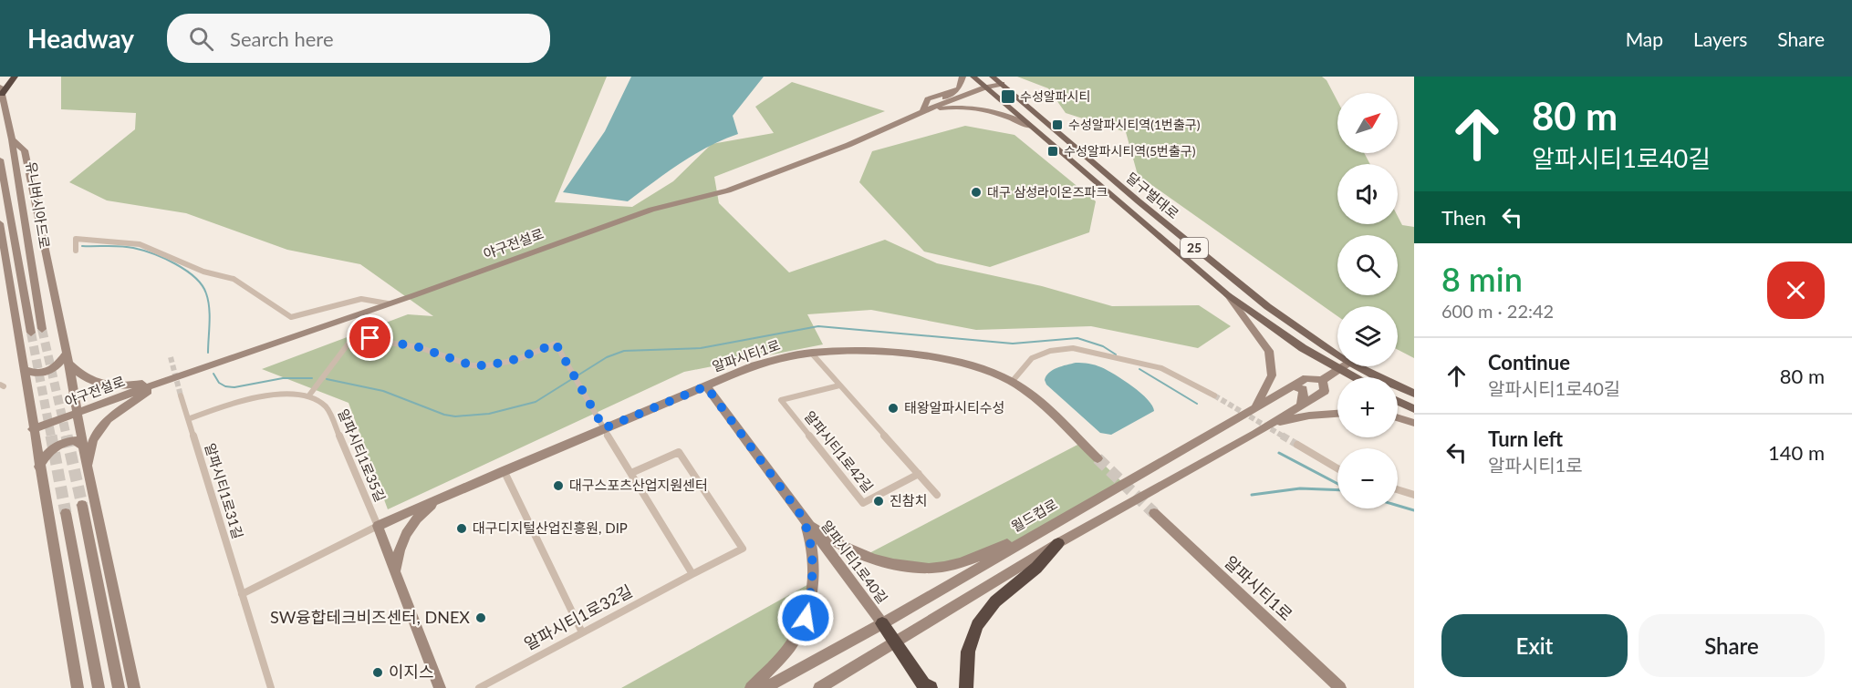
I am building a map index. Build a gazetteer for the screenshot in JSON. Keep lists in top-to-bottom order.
{
  "streets": {
    "main road": [
      "달구벌대로",
      "유니버시아드로",
      "야구전설로",
      "25",
      "알파시티1로",
      "월드컵로",
      "알파시티1로40길"
    ],
    "street": [
      "알파시티1로42길",
      "알파시티1로35길",
      "알파시티1로31길",
      "알파시티1로32길"
    ]
  },
  "crossings": [
    ["달구벌대로", "야구전설로"],
    ["달구벌대로", "월드컵로"],
    ["알파시티1로", "알파시티1로35길"],
    ["알파시티1로", "알파시티1로40길"],
    ["월드컵로", "알파시티1로40길"]
  ],
  "places": {
    "transit": ["수성알파시티", "수성알파시티역(1번출구)", "수성알파시티역(5번출구)"],
    "other": [
      "대구 삼성라이온즈파크",
      "태왕알파시티수성",
      "대구스포츠산업지원센터",
      "진참치",
      "대구디지털산업진흥원, DIP",
      "SW융합테크비즈센터, DNEX",
      "이지스"
    ]
  },
  "north": "top right",
  "page": {
    "header": "Headway",
    "search": "Search here",
    "nav": ["Map", "Layers", "Share"],
    "turn": ["80 m", "알파시티1로40길"],
    "map_buttons": ["+", "−"],
    "then": "Then",
    "heading": ["8 min", "600 m · 22:42"],
    "list": [
      {
        "name": "Continue",
        "note": "알파시티1로40길",
        "value": "80 m"
      },
      {
        "name": "Turn left",
        "note": "알파시티1로",
        "value": "140 m"
      }
    ],
    "buttons": ["Exit", "Share"]
  }
}
